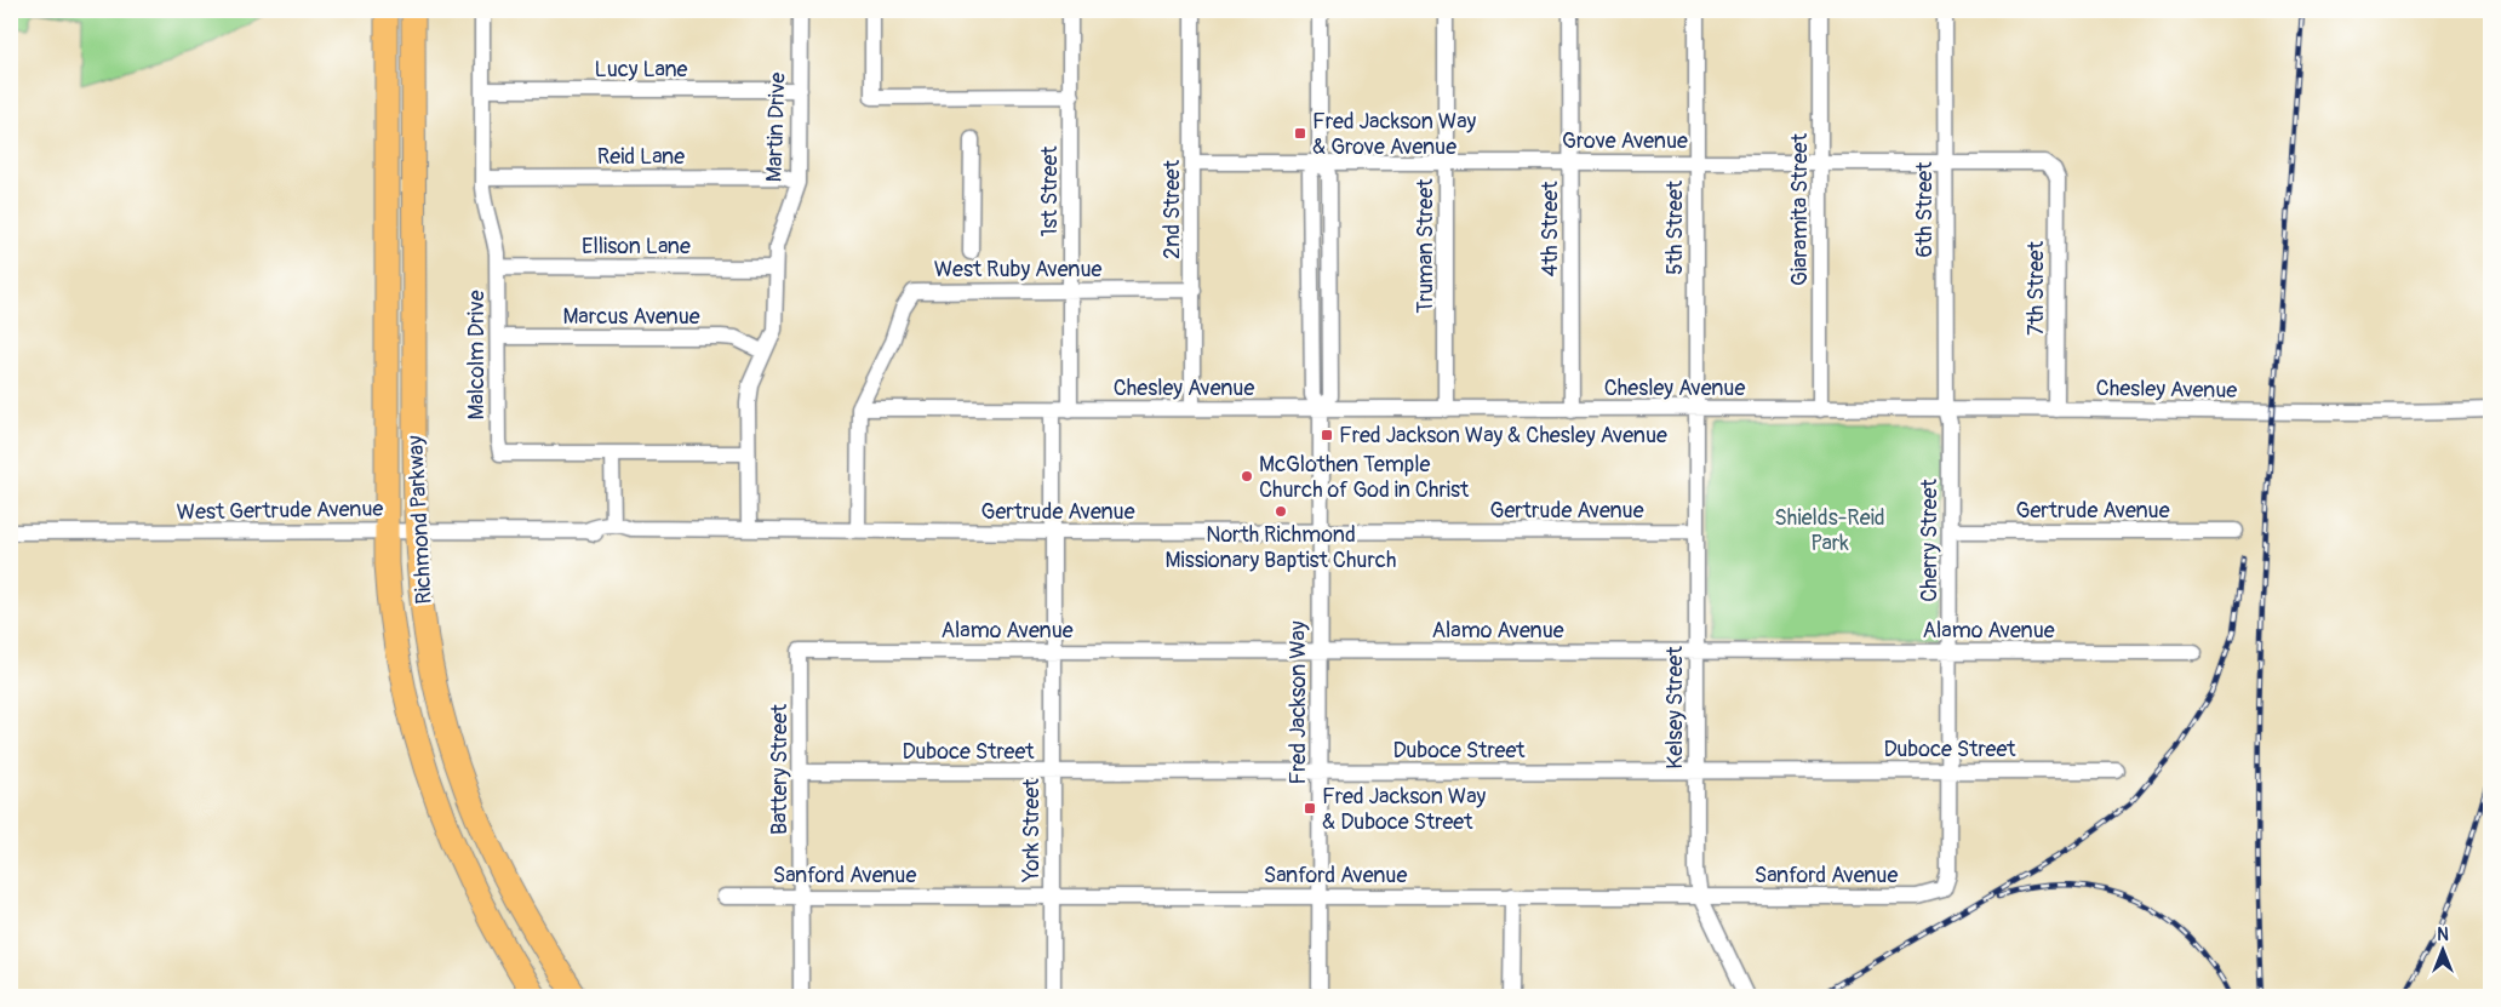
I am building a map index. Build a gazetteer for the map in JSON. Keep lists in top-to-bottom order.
{
  "streets": {
    "highway": ["Richmond Parkway"],
    "street": [
      "Lucy Lane",
      "Martin Drive",
      "Grove Avenue",
      "Reid Lane",
      "1st Street",
      "2nd Street",
      "Giaramita Street",
      "6th Street",
      "5th Street",
      "4th Street",
      "Ellison Lane",
      "Truman Street",
      "West Ruby Avenue",
      "7th Street",
      "Marcus Avenue",
      "Malcolm Drive",
      "Chesley Avenue",
      "West Gertrude Avenue",
      "Gertrude Avenue",
      "Cherry Street",
      "Alamo Avenue",
      "Fred Jackson Way",
      "Kelsey Street",
      "Duboce Street",
      "Battery Street",
      "York Street",
      "Sanford Avenue"
    ]
  },
  "crossings": [
    ["Lucy Lane", "Martin Drive"],
    ["Lucy Lane", "Malcolm Drive"],
    ["Martin Drive", "Reid Lane"],
    ["Martin Drive", "Ellison Lane"],
    ["Martin Drive", "Marcus Avenue"],
    ["Martin Drive", "Malcolm Drive"],
    ["Martin Drive", "West Gertrude Avenue"],
    ["Grove Avenue", "2nd Street"],
    ["Grove Avenue", "Giaramita Street"],
    ["Grove Avenue", "6th Street"],
    ["Grove Avenue", "5th Street"],
    ["Grove Avenue", "4th Street"],
    ["Grove Avenue", "Truman Street"],
    ["Grove Avenue", "7th Street"],
    ["Grove Avenue", "Fred Jackson Way"],
    ["Reid Lane", "Malcolm Drive"],
    ["1st Street", "West Ruby Avenue"],
    ["1st Street", "Chesley Avenue"],
    ["2nd Street", "West Ruby Avenue"],
    ["2nd Street", "Chesley Avenue"],
    ["Giaramita Street", "Chesley Avenue"],
    ["6th Street", "Chesley Avenue"],
    ["6th Street", "Cherry Street"],
    ["5th Street", "Chesley Avenue"],
    ["5th Street", "Kelsey Street"],
    ["4th Street", "Chesley Avenue"],
    ["Ellison Lane", "Malcolm Drive"],
    ["Truman Street", "Chesley Avenue"],
    ["West Ruby Avenue", "Chesley Avenue"],
    ["West Ruby Avenue", "West Gertrude Avenue"],
    ["West Ruby Avenue", "Gertrude Avenue"],
    ["7th Street", "Chesley Avenue"],
    ["Marcus Avenue", "Malcolm Drive"],
    ["Chesley Avenue", "Cherry Street"],
    ["Chesley Avenue", "Fred Jackson Way"],
    ["Chesley Avenue", "Kelsey Street"],
    ["Chesley Avenue", "York Street"],
    ["West Gertrude Avenue", "Gertrude Avenue"],
    ["West Gertrude Avenue", "Richmond Parkway"],
    ["Gertrude Avenue", "Cherry Street"],
    ["Gertrude Avenue", "Fred Jackson Way"],
    ["Gertrude Avenue", "Kelsey Street"],
    ["Gertrude Avenue", "York Street"],
    ["Cherry Street", "Alamo Avenue"],
    ["Cherry Street", "Duboce Street"],
    ["Cherry Street", "Sanford Avenue"],
    ["Alamo Avenue", "Fred Jackson Way"],
    ["Alamo Avenue", "Kelsey Street"],
    ["Alamo Avenue", "Battery Street"],
    ["Alamo Avenue", "York Street"],
    ["Fred Jackson Way", "Duboce Street"],
    ["Fred Jackson Way", "Sanford Avenue"],
    ["Kelsey Street", "Duboce Street"],
    ["Kelsey Street", "Sanford Avenue"],
    ["Duboce Street", "Battery Street"],
    ["Duboce Street", "York Street"],
    ["Battery Street", "Sanford Avenue"],
    ["York Street", "Sanford Avenue"]
  ],
  "parks": ["Shields-Reid Park"],
  "places": {
    "transit": ["Fred Jackson Way & Grove Avenue", "Fred Jackson Way & Chesley Avenue", "Fred Jackson Way & Duboce Street"],
    "other": ["McGlothen Temple Church of God in Christ", "North Richmond Missionary Baptist Church"]
  },
  "north": "top"
}
